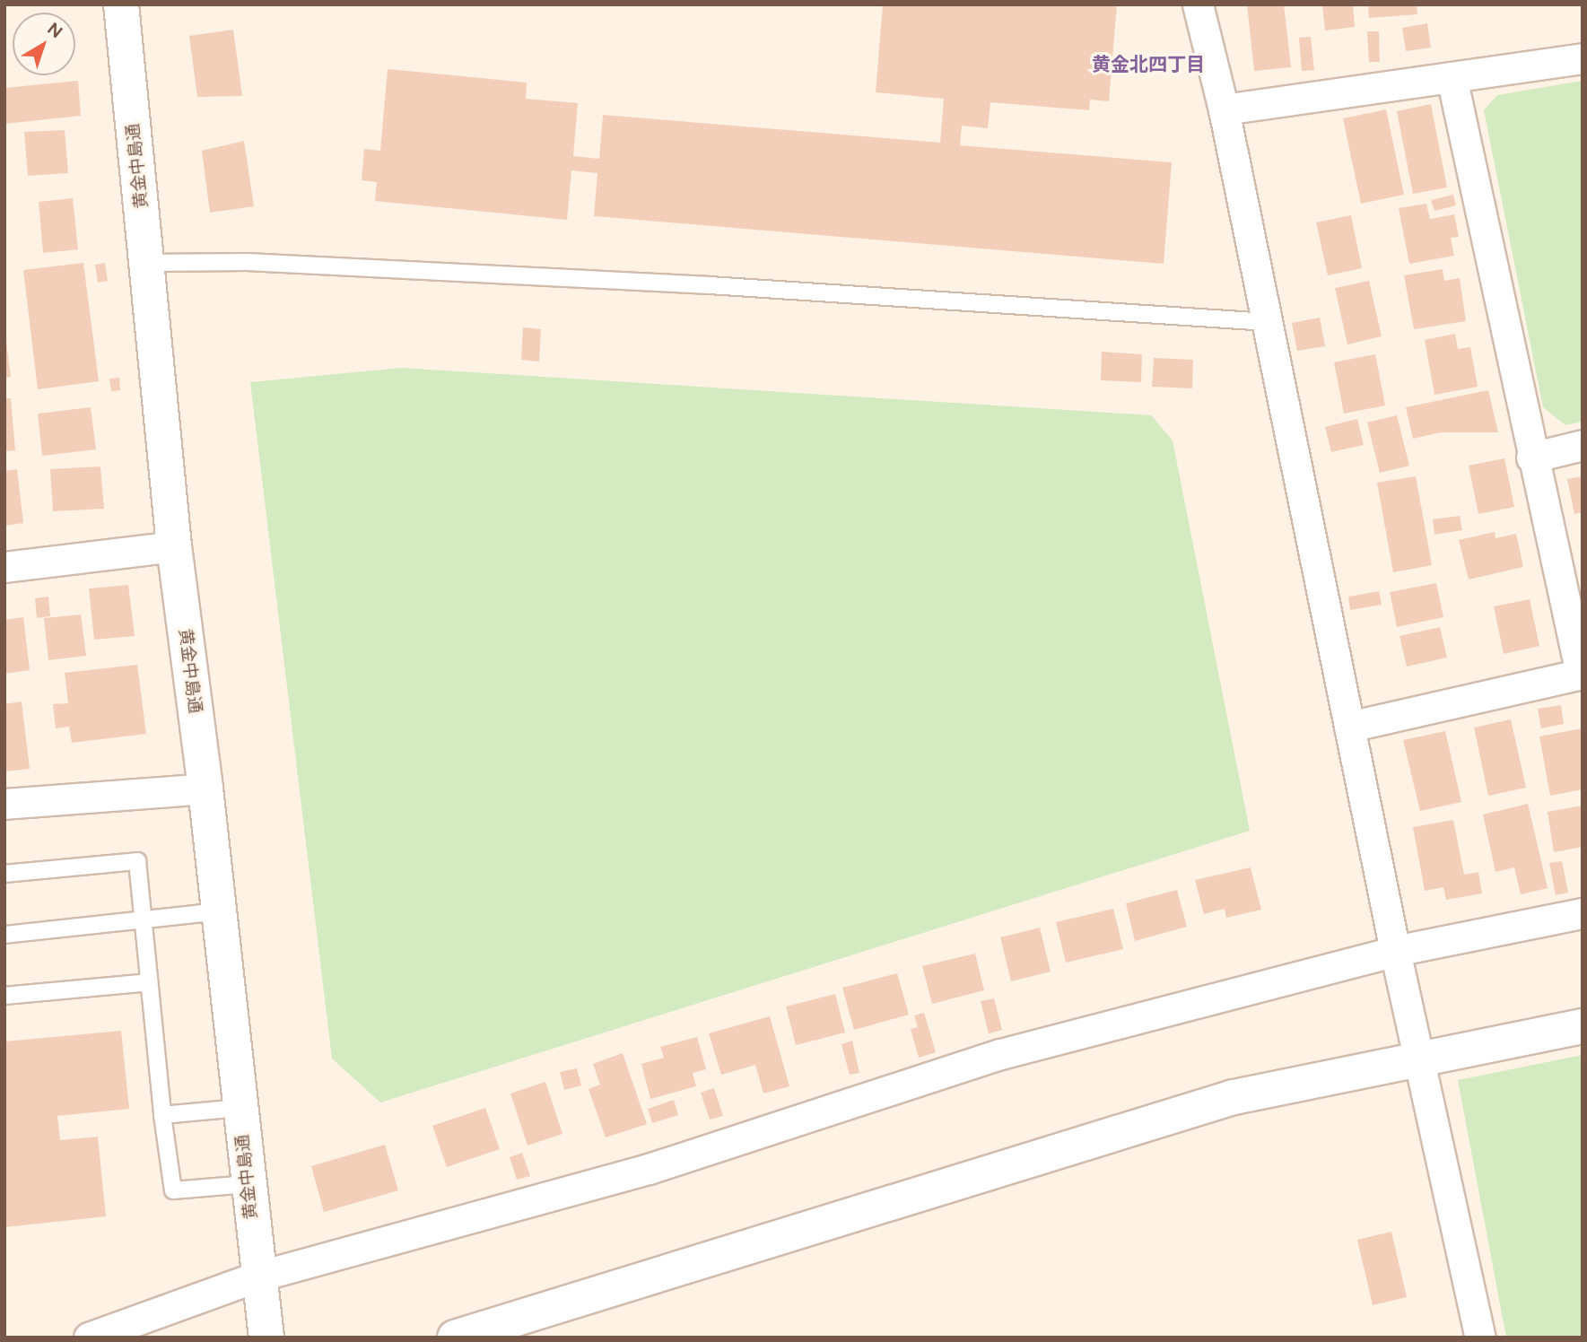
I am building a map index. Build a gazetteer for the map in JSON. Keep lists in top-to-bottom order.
{
  "streets": {
    "street": ["黄金中島通"]
  },
  "districts": ["黄金北四丁目"],
  "north": "top right"
}
